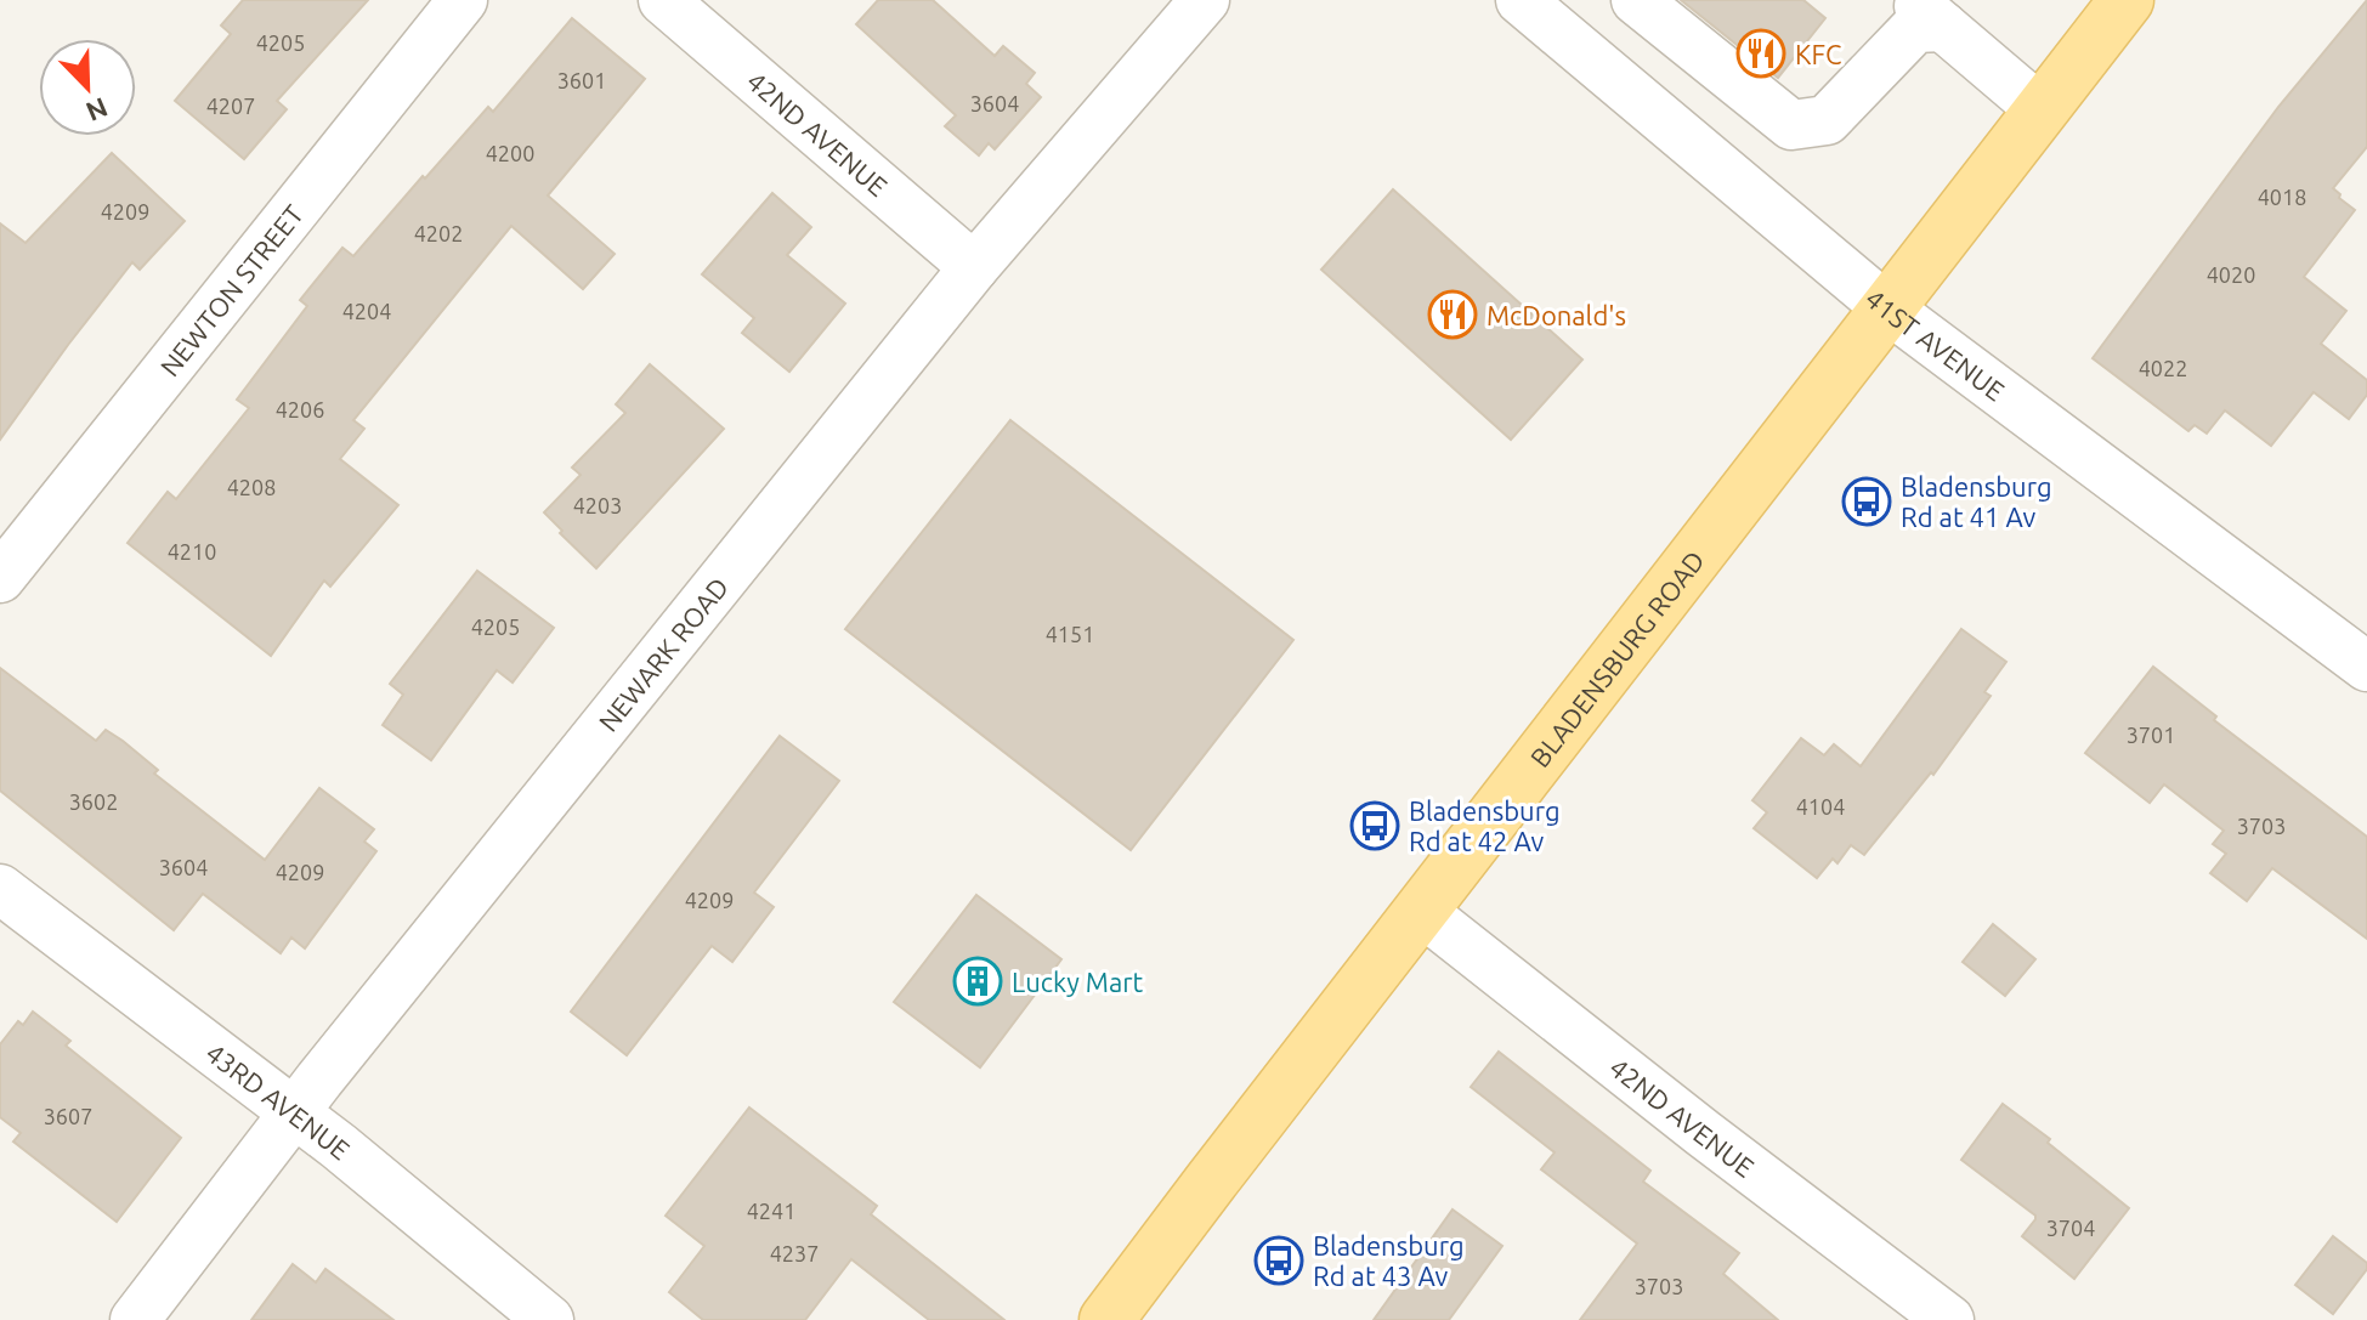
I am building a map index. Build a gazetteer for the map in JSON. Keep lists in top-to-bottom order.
{
  "streets": {
    "main road": ["BLADENSBURG ROAD"],
    "street": [
      "42ND AVENUE",
      "NEWTON STREET",
      "41ST AVENUE",
      "NEWARK ROAD",
      "43RD AVENUE"
    ]
  },
  "crossings": [
    ["42ND AVENUE", "NEWARK ROAD"],
    ["42ND AVENUE", "BLADENSBURG ROAD"],
    ["41ST AVENUE", "BLADENSBURG ROAD"],
    ["NEWARK ROAD", "43RD AVENUE"]
  ],
  "places": {
    "restaurant": ["KFC", "McDonald's"],
    "bus stop": ["Bladensburg Rd at 41 Av", "Bladensburg Rd at 42 Av", "Bladensburg Rd at 43 Av"],
    "building": ["Lucky Mart"]
  },
  "house_numbers": [
    "4205",
    "3601",
    "3604",
    "4207",
    "4200",
    "4018",
    "4209",
    "4202",
    "4020",
    "4204",
    "4022",
    "4206",
    "4208",
    "4203",
    "4210",
    "4205",
    "4151",
    "3701",
    "3602",
    "4104",
    "3703",
    "3604",
    "4209",
    "4209",
    "3607",
    "4241",
    "3704",
    "4237",
    "3703"
  ],
  "north": "bottom right"
}
